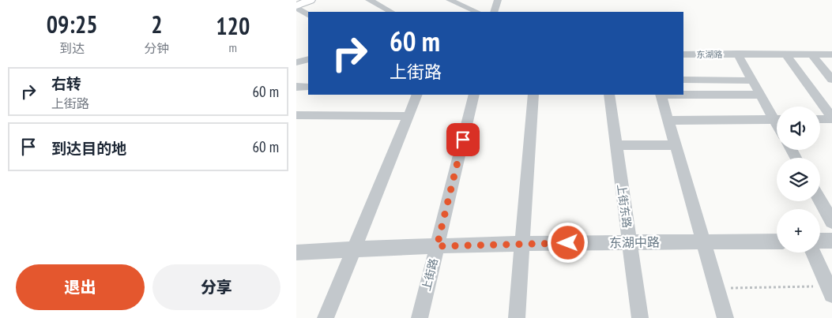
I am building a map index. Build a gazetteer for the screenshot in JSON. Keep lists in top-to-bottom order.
{
  "streets": {
    "street": [
      "东湖路",
      "上街东路",
      "东湖中路",
      "上街路"
    ]
  },
  "crossings": [
    ["上街东路", "东湖中路"],
    ["东湖中路", "上街路"]
  ],
  "page": {
    "eta": [
      "09:25",
      "到达",
      "2",
      "分钟",
      "120",
      "m"
    ],
    "turn": ["60 m", "上街路"],
    "list": [
      {
        "name": "右转",
        "note": "上街路",
        "value": "60 m"
      },
      {
        "name": "到达目的地",
        "value": "60 m"
      }
    ],
    "map_buttons": "+",
    "buttons": ["退出", "分享"]
  }
}
